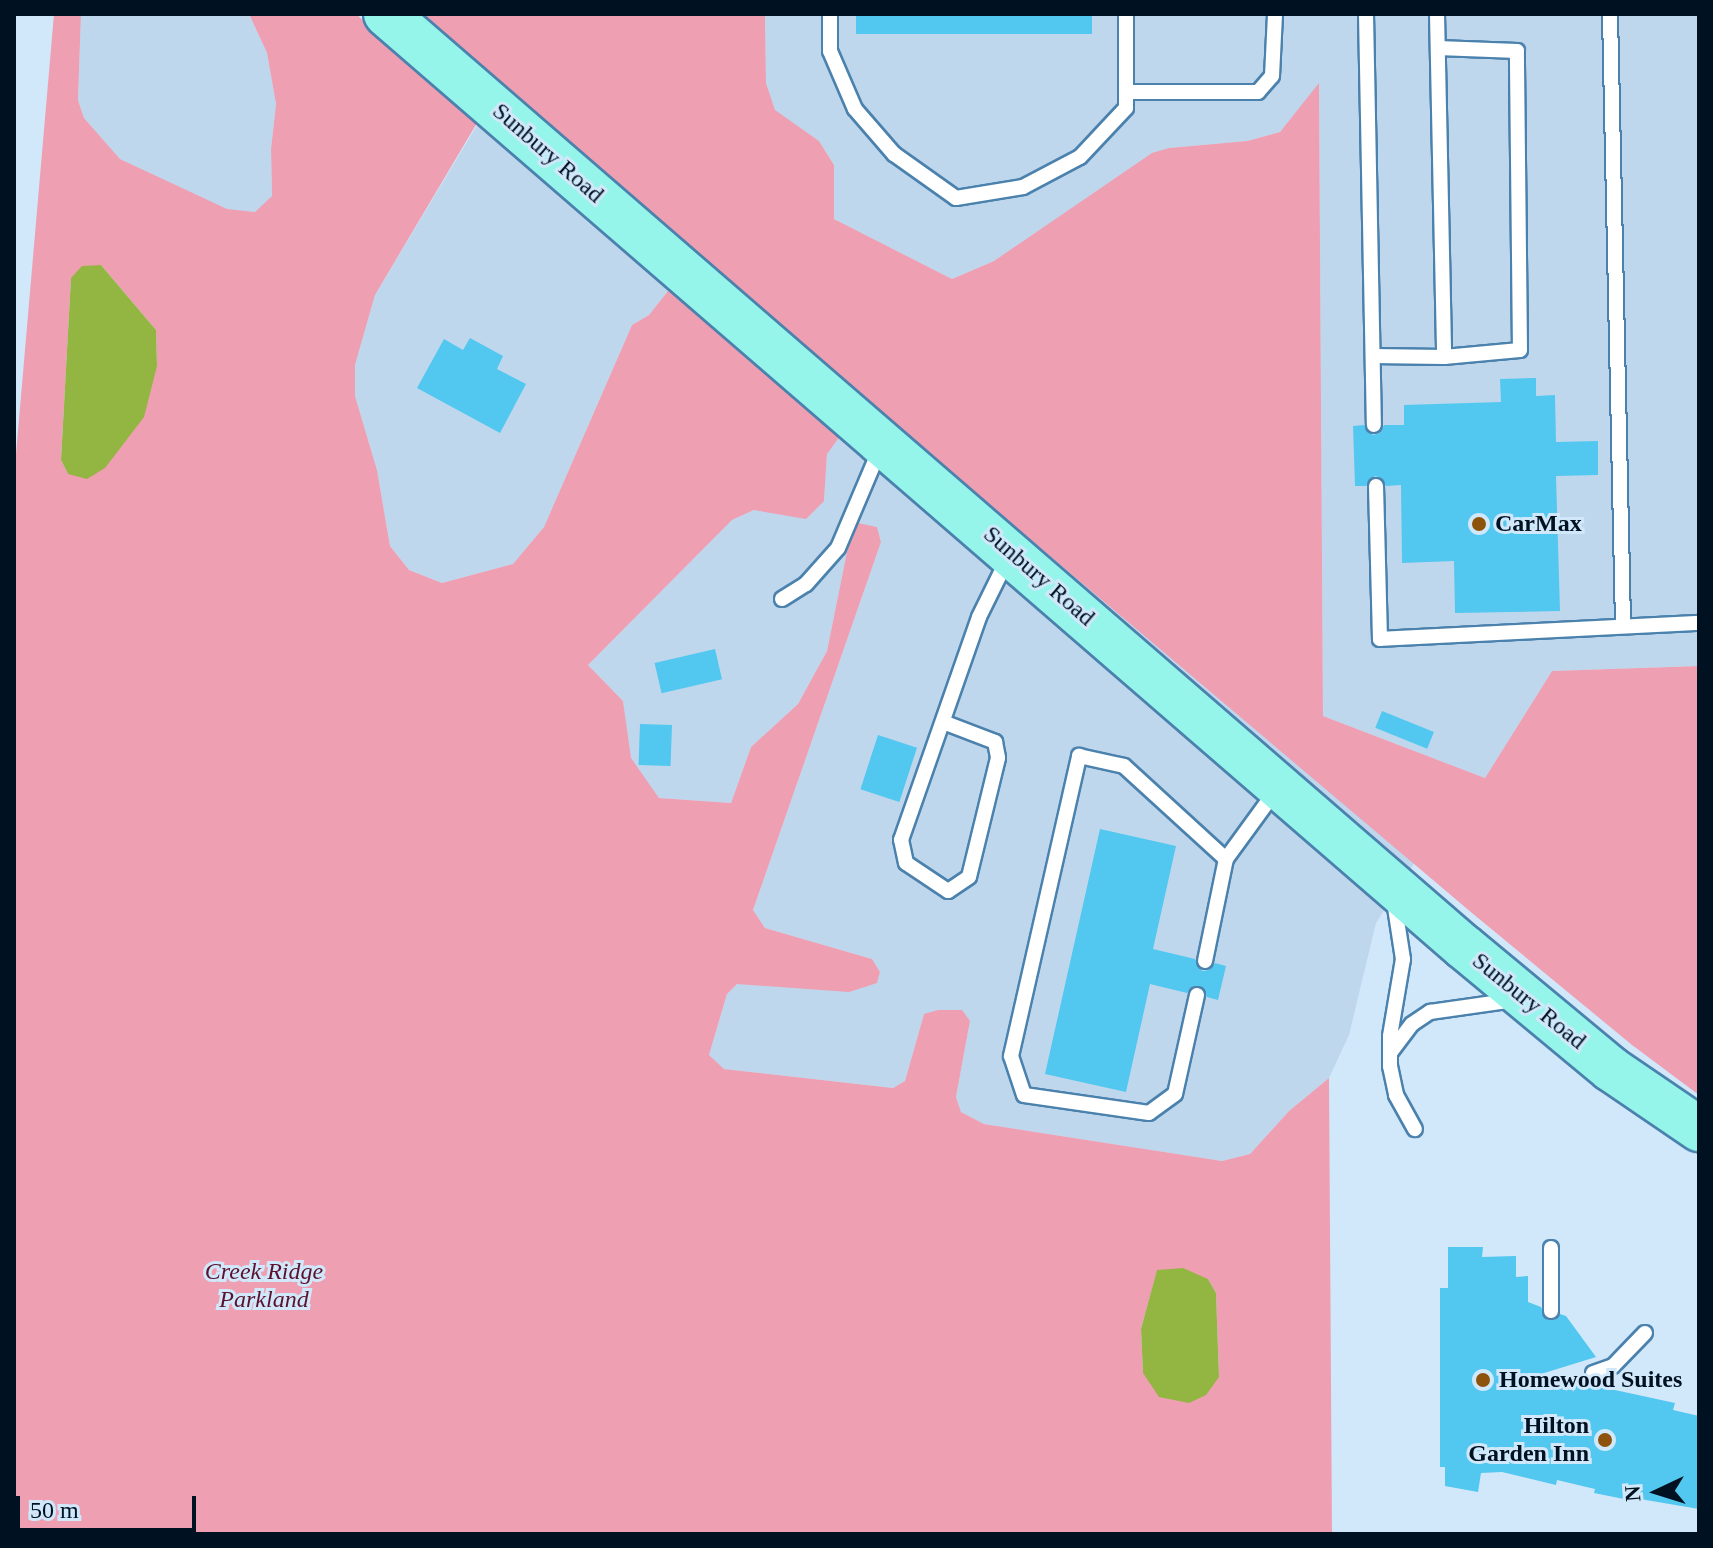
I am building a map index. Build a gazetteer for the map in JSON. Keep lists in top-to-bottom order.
{
  "streets": {
    "main road": ["Sunbury Road"]
  },
  "parks": ["Creek Ridge Parkland"],
  "places": ["CarMax", "Homewood Suites", "Hilton Garden Inn"],
  "scale_bar": "50 m",
  "north": "left"
}
